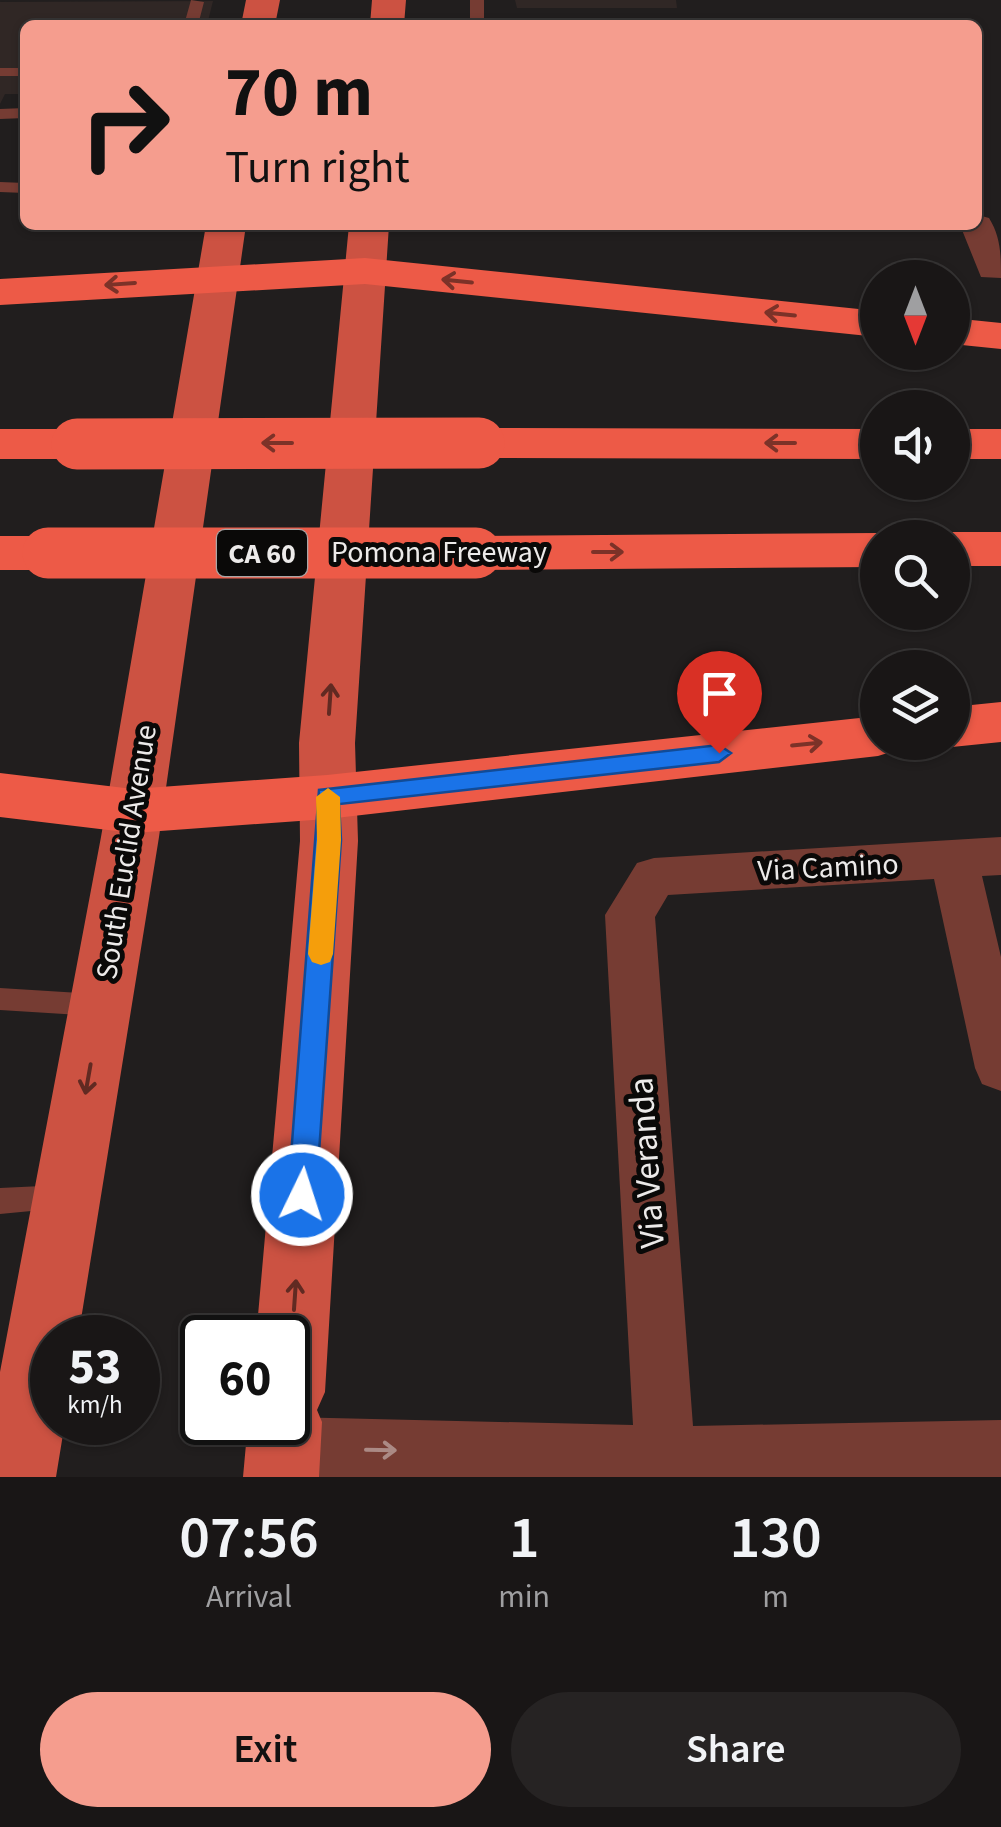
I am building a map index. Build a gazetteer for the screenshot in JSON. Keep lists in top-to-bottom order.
{
  "streets": {
    "highway": ["Pomona Freeway", "CA 60"],
    "main road": ["South Euclid Avenue"],
    "street": ["Via Camino", "Via Veranda"]
  },
  "crossings": [
    ["Via Camino", "Via Veranda"]
  ],
  "north": "bottom",
  "page": {
    "turn": ["70 m", "Turn right"],
    "speed": "53 km/h",
    "limit": "60",
    "eta": [
      "07:56",
      "Arrival",
      "1",
      "min",
      "130",
      "m"
    ],
    "buttons": ["Exit", "Share"]
  }
}
